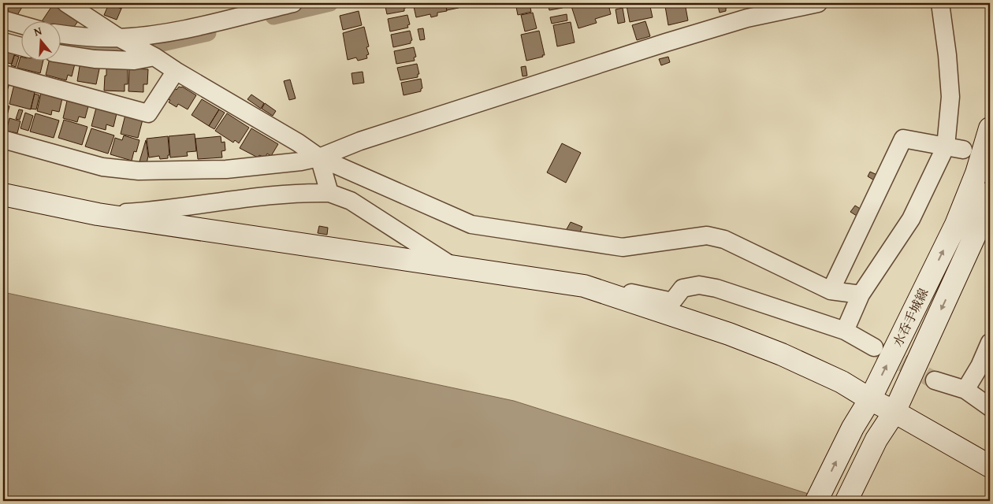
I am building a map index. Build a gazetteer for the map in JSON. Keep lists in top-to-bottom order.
{
  "streets": {
    "street": ["水呑手城線"]
  },
  "north": "top"
}
